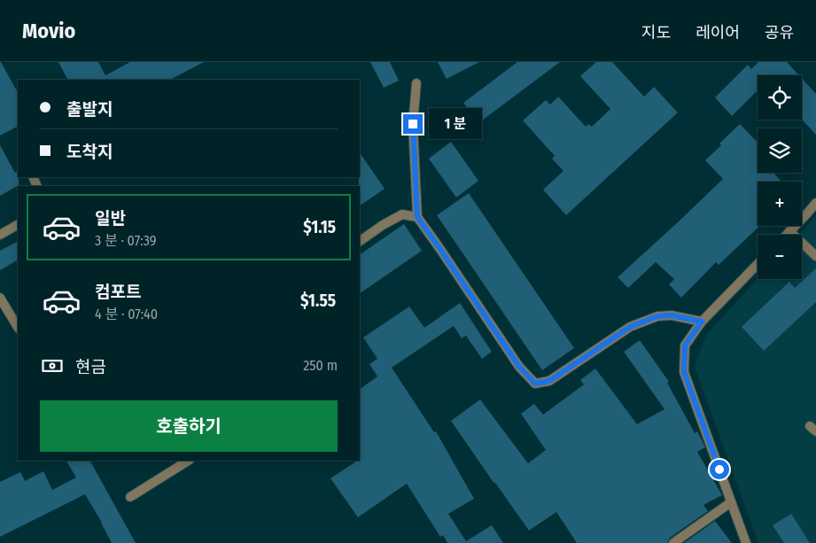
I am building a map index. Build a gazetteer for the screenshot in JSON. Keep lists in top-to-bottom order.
{
  "page": {
    "header": "Movio",
    "nav": ["지도", "레이어", "공유"],
    "map_buttons": ["+", "−"],
    "banner": ["출발지", "도착지"],
    "bubble": "1 분",
    "list": [
      {
        "name": "일반",
        "note": "3 분 · 07:39",
        "value": "$1.15"
      },
      {
        "name": "컴포트",
        "note": "4 분 · 07:40",
        "value": "$1.55"
      }
    ],
    "pay": ["현금", "250 m"],
    "buttons": "호출하기"
  }
}
